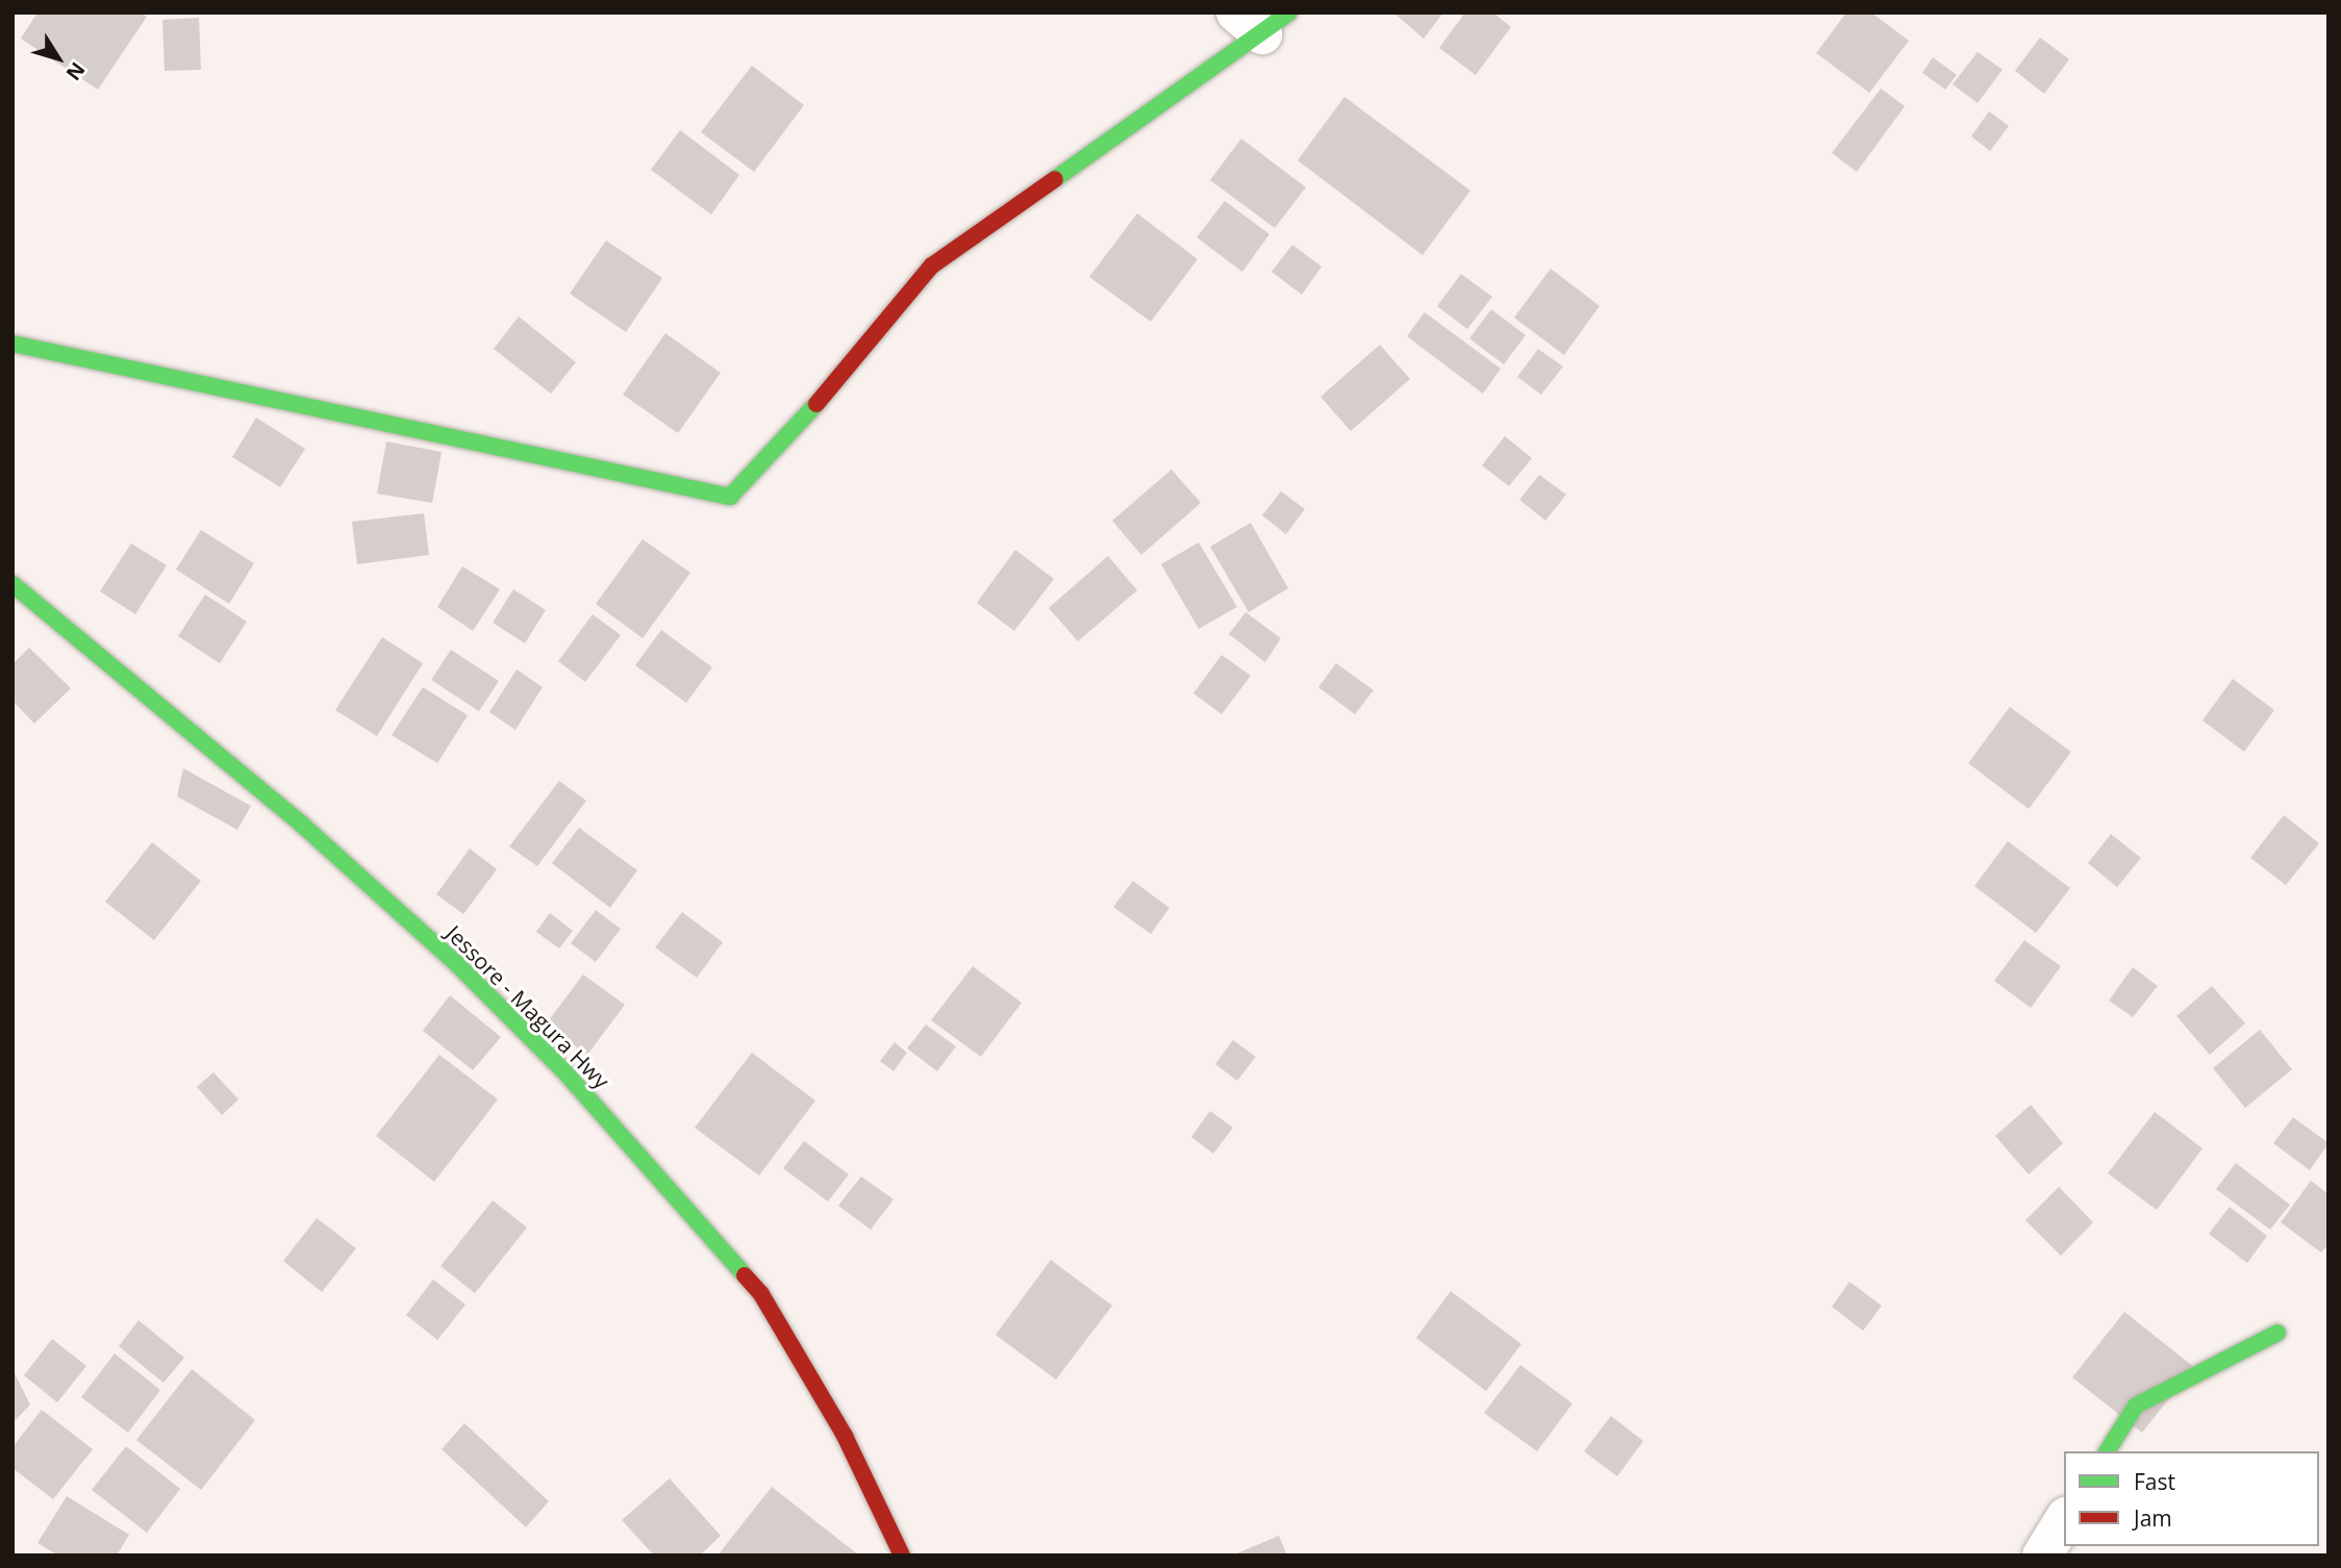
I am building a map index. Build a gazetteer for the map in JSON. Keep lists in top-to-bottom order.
{
  "streets": {
    "main road": ["Jessore - Magura Hwy"]
  },
  "legend": ["Fast", "Jam"],
  "north": "bottom right"
}
